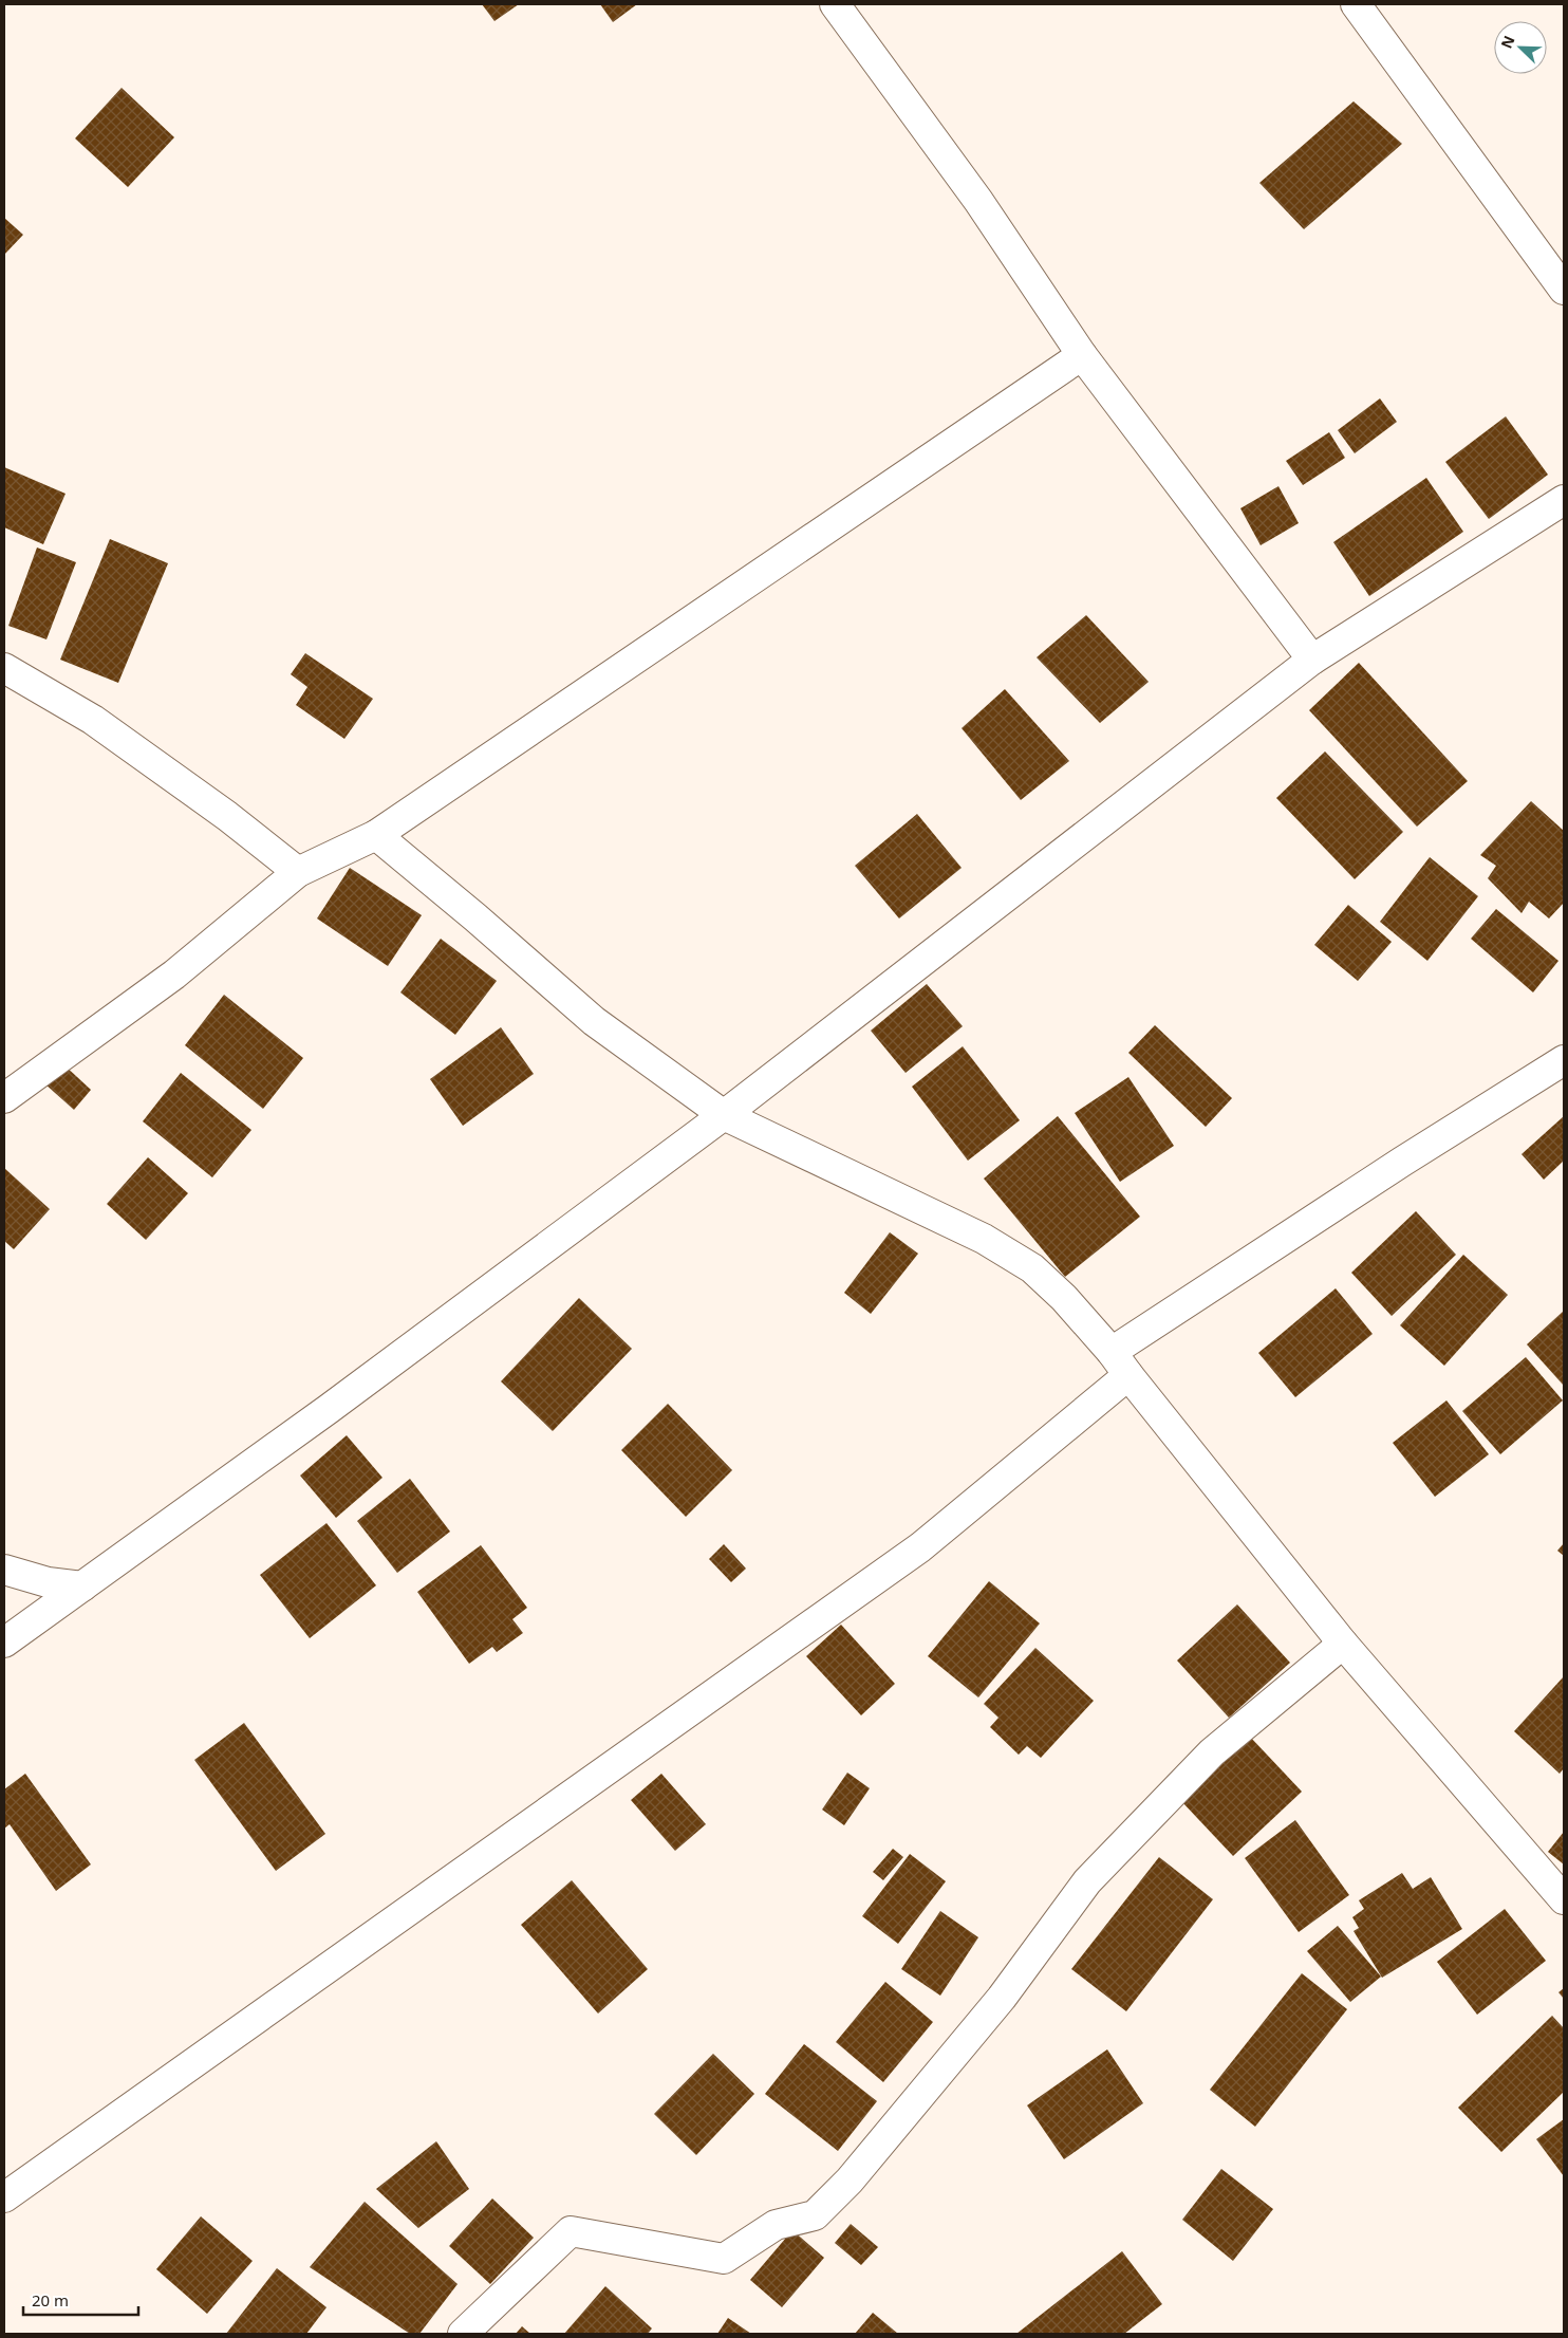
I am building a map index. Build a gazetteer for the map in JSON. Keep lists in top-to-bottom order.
{
  "scale_bar": "20 m",
  "north": "top left"
}
